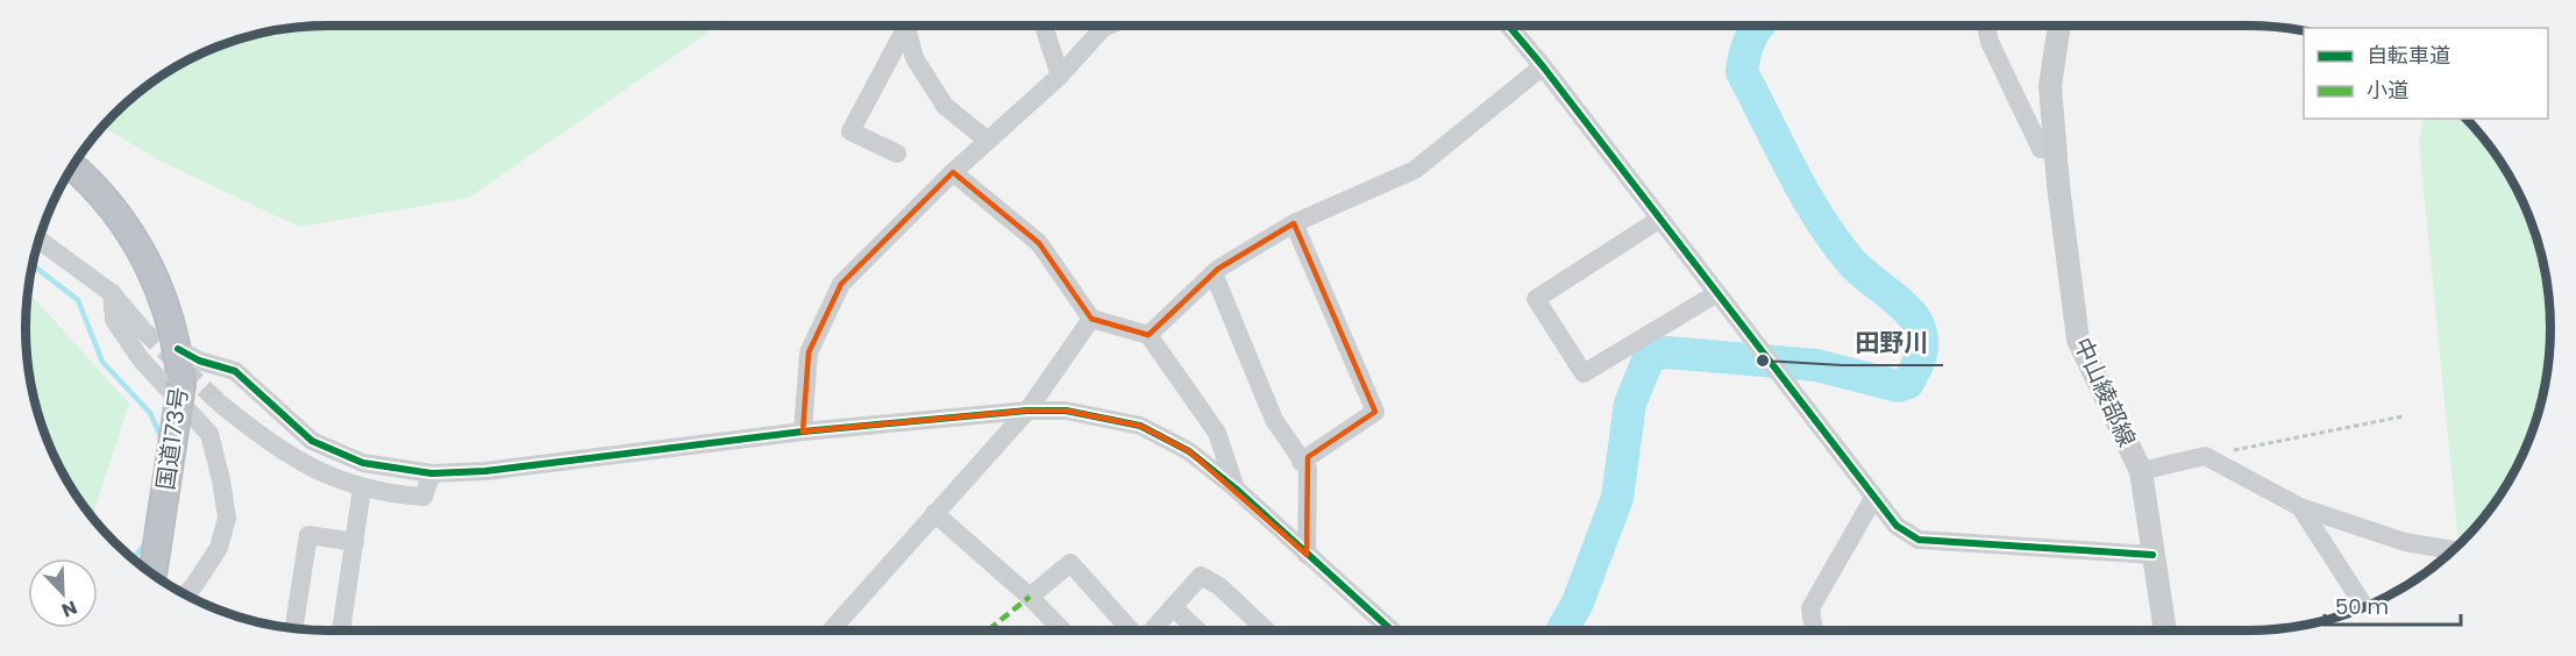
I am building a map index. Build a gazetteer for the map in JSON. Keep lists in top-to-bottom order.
{
  "streets": {
    "highway": ["国道173号"],
    "main road": ["中山綾部線"]
  },
  "places": ["田野川"],
  "legend": ["自転車道", "小道"],
  "scale_bar": "50 m",
  "north": "bottom right"
}
